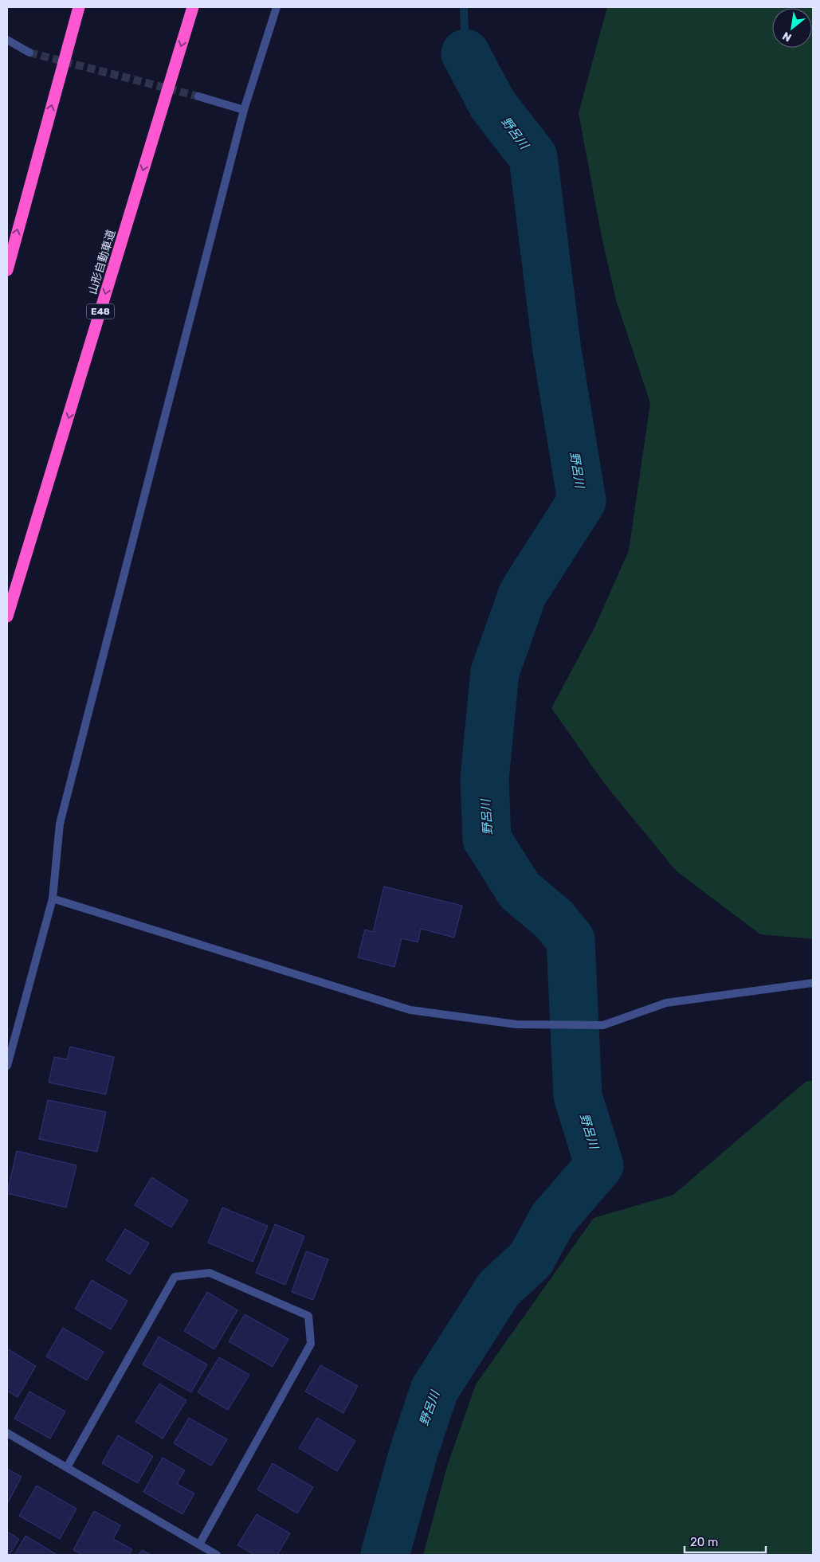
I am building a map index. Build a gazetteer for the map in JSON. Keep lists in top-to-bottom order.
{
  "streets": {
    "highway": ["山形自動車道", "E48"]
  },
  "water": ["野呂川"],
  "scale_bar": "20 m",
  "north": "bottom left"
}
